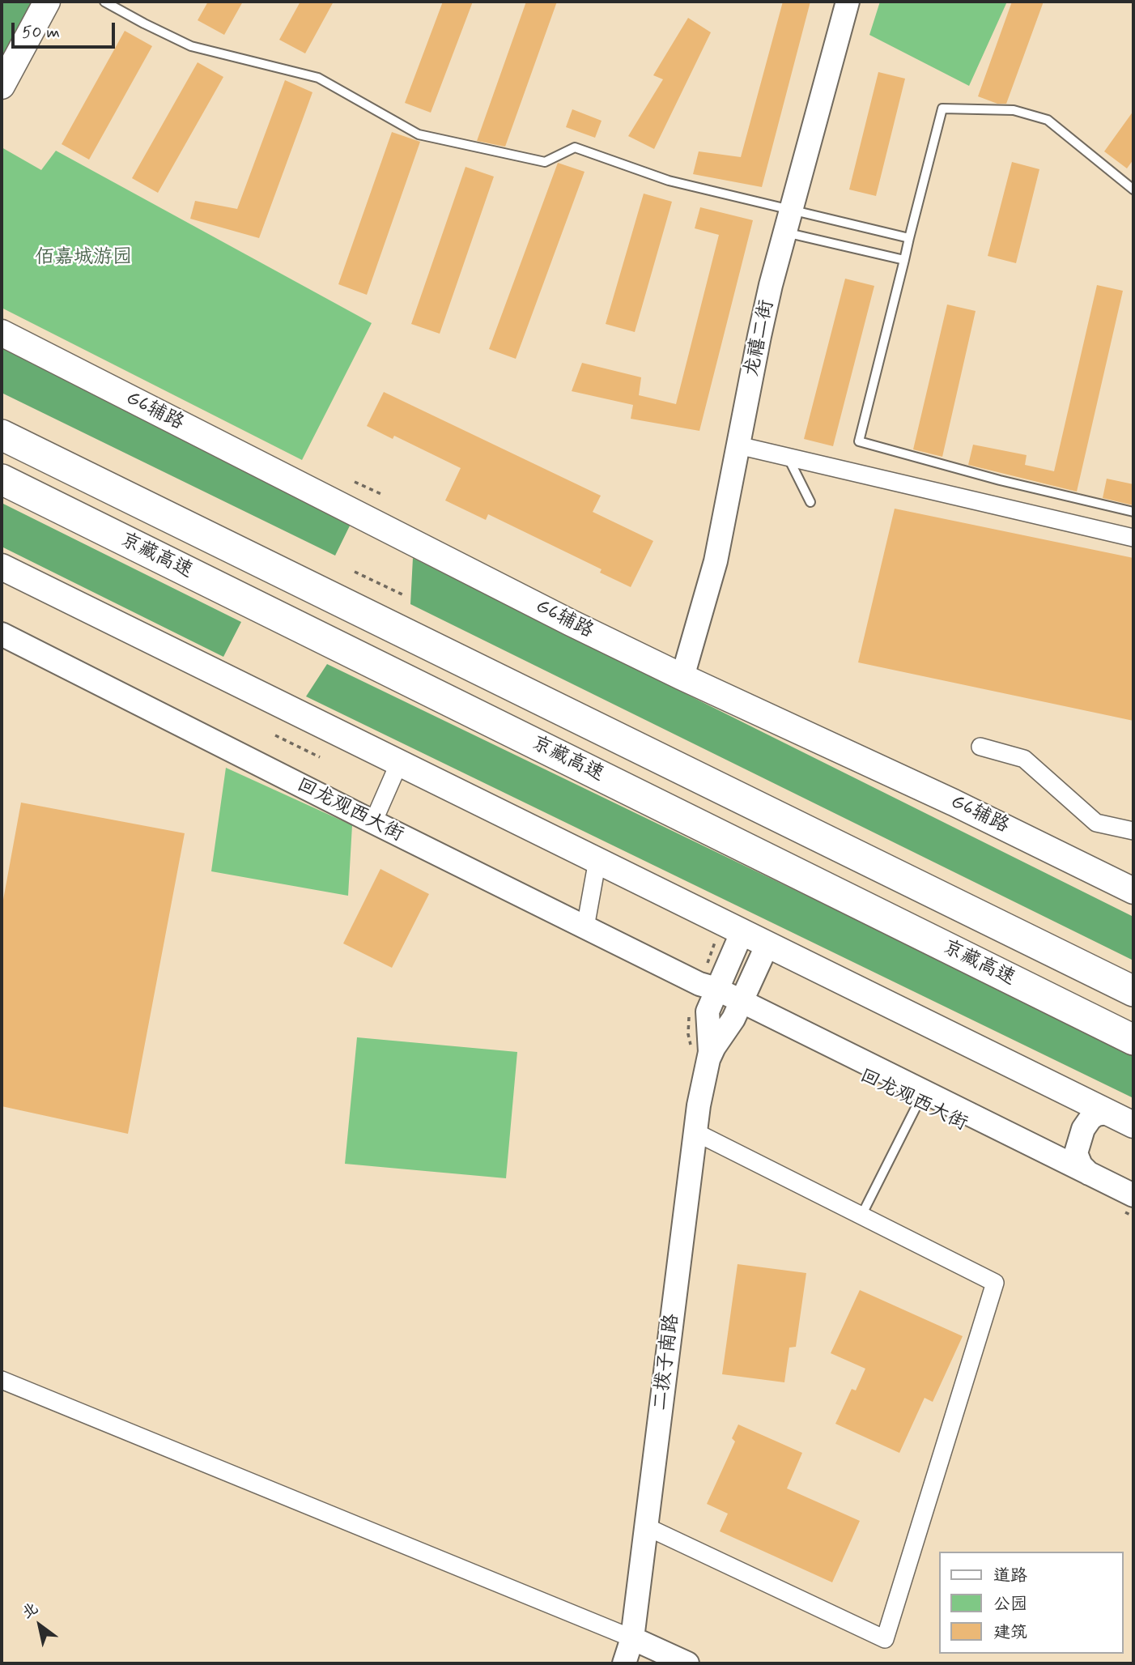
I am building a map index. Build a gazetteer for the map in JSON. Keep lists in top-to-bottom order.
{
  "streets": {
    "highway": ["京藏高速"],
    "main road": ["G6辅路"],
    "street": ["龙禧二街", "回龙观西大街", "二拨子南路"]
  },
  "crossings": [
    ["龙禧二街", "G6辅路"],
    ["回龙观西大街", "二拨子南路"]
  ],
  "parks": ["佰嘉城游园"],
  "legend": ["道路", "公园", "建筑"],
  "scale_bar": "50 m",
  "north": "top left"
}
